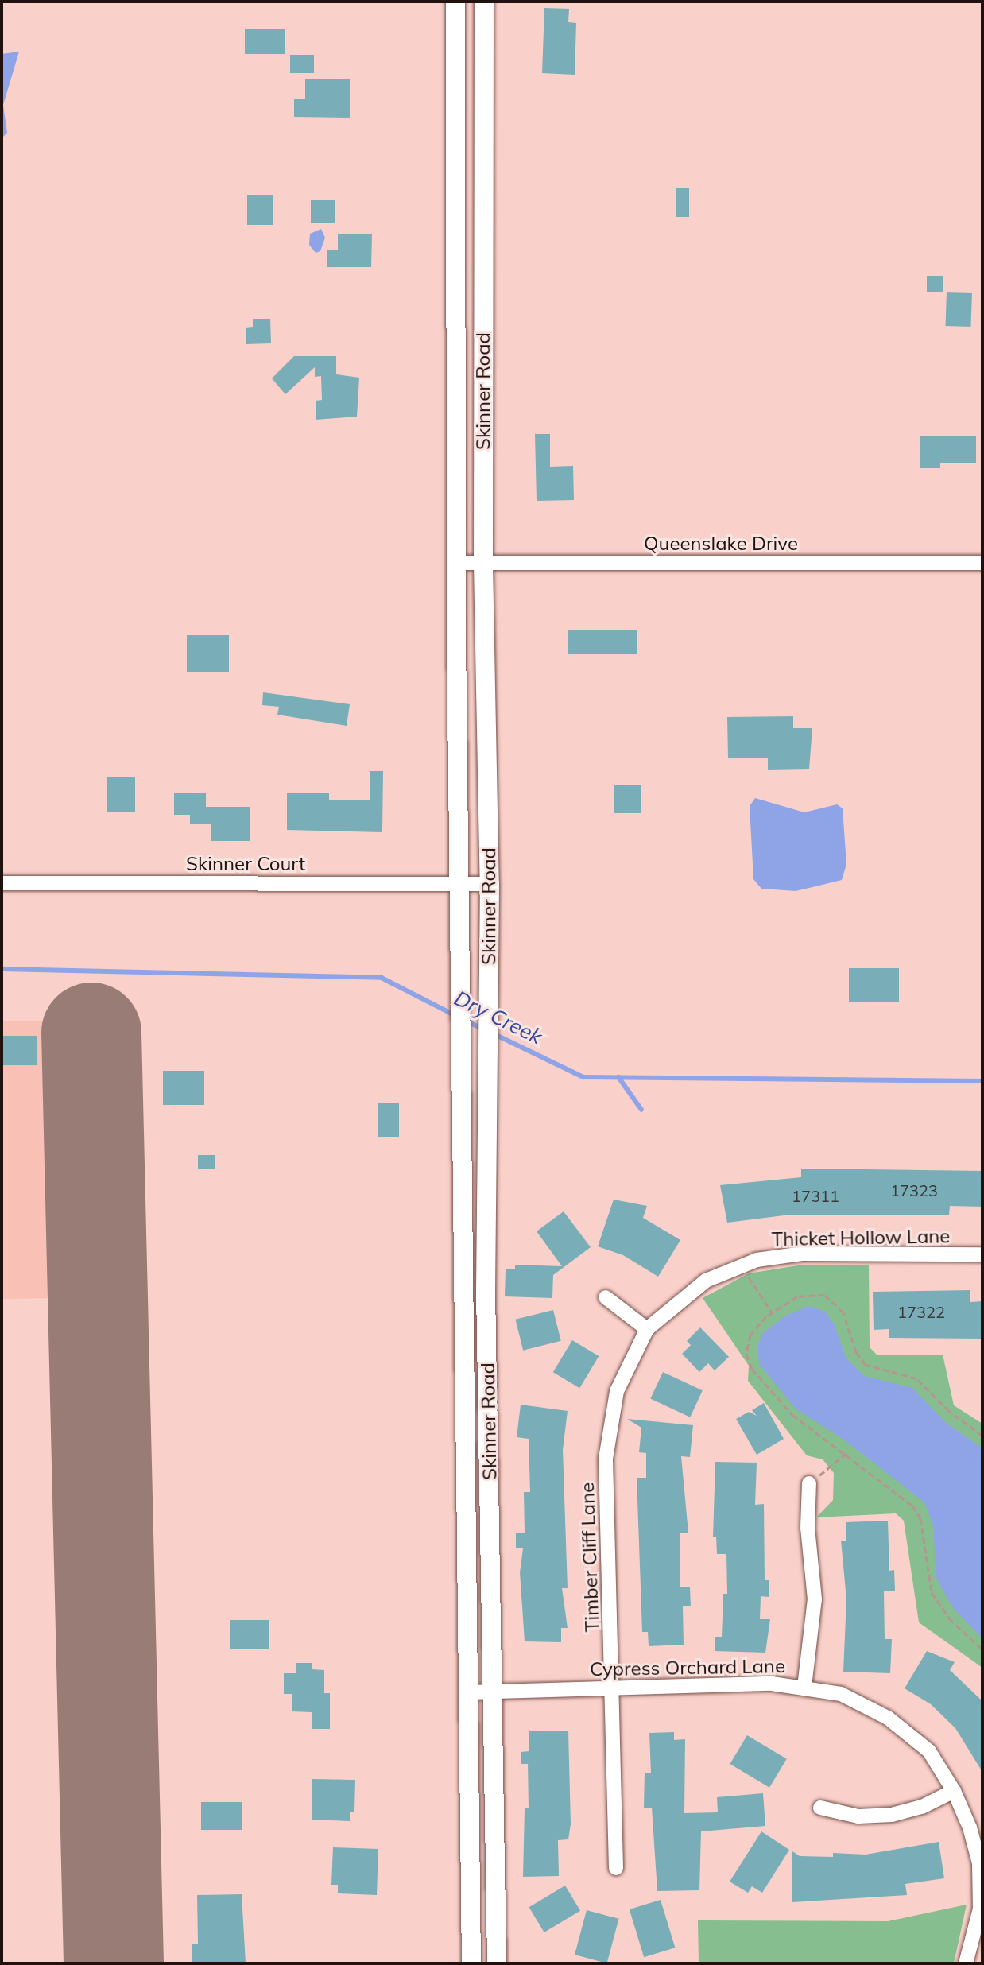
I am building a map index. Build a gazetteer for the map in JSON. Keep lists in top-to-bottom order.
{
  "streets": {
    "street": [
      "Skinner Road",
      "Queenslake Drive",
      "Skinner Court",
      "Thicket Hollow Lane",
      "Timber Cliff Lane",
      "Cypress Orchard Lane"
    ]
  },
  "crossings": [
    ["Skinner Road", "Queenslake Drive"],
    ["Skinner Road", "Skinner Court"],
    ["Skinner Road", "Cypress Orchard Lane"],
    ["Thicket Hollow Lane", "Timber Cliff Lane"],
    ["Timber Cliff Lane", "Cypress Orchard Lane"]
  ],
  "water": ["Dry Creek"],
  "house_numbers": ["17323", "17311", "17322"]
}
